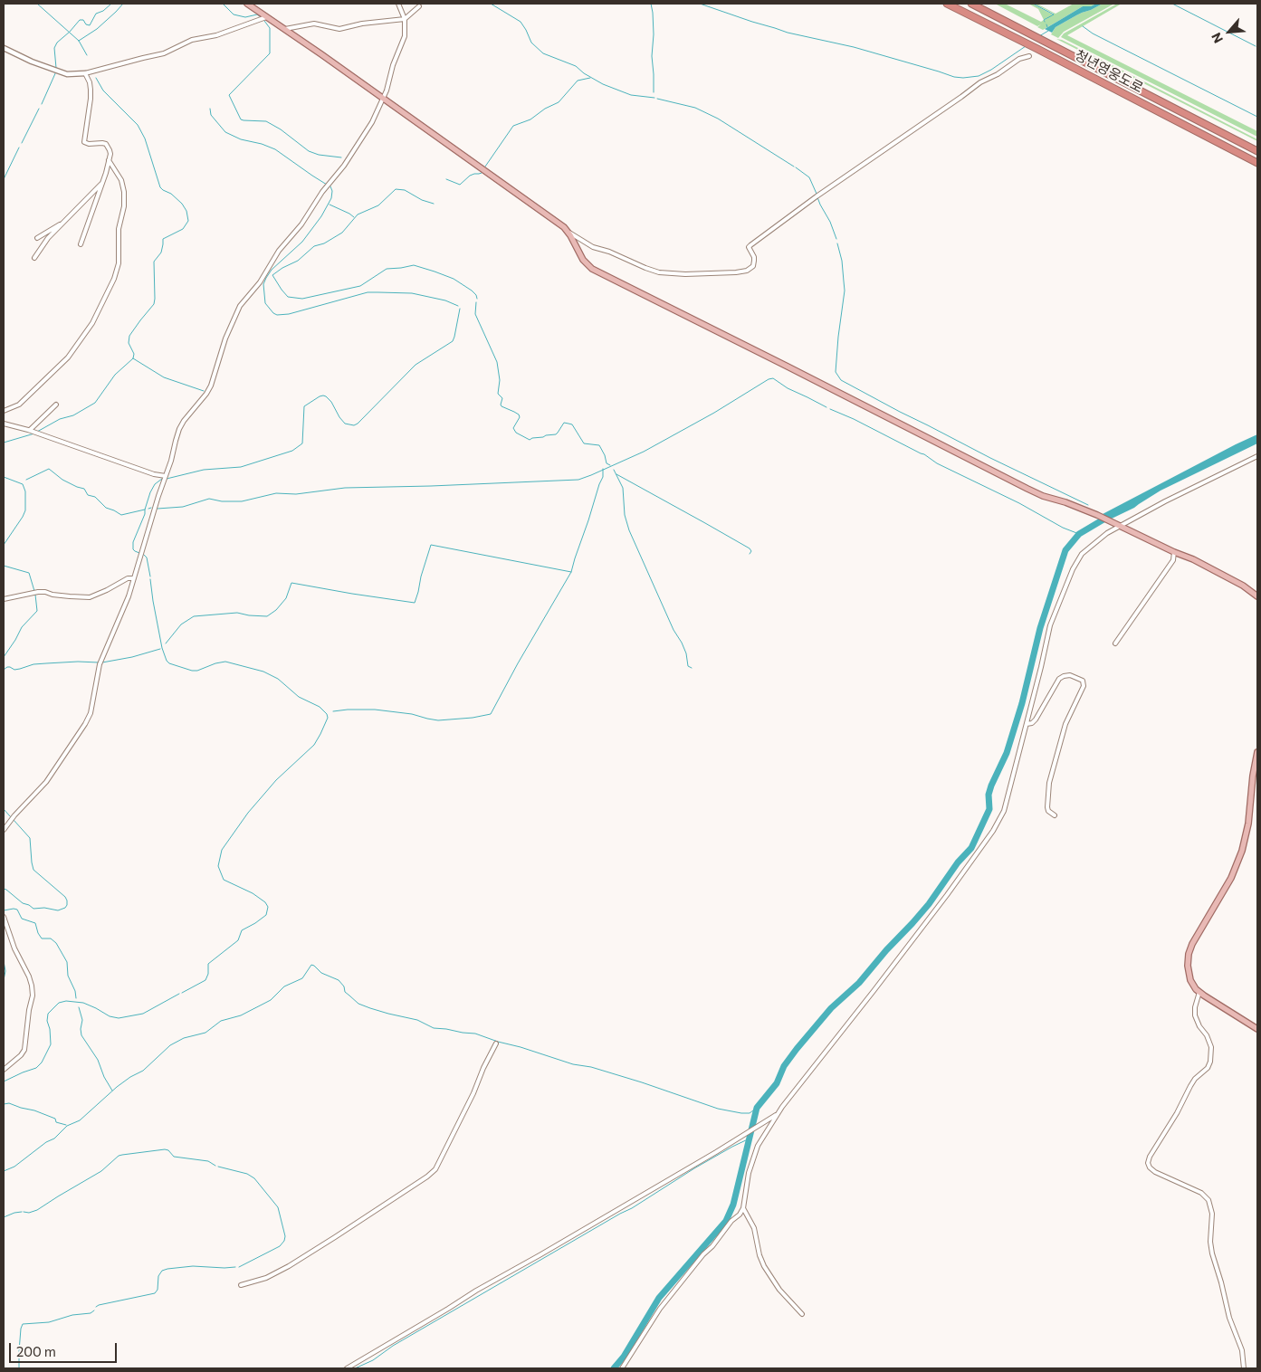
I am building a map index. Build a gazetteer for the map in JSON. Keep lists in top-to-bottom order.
{
  "streets": {
    "highway": ["청년영웅도로"]
  },
  "scale_bar": "200 m",
  "north": "bottom left"
}
